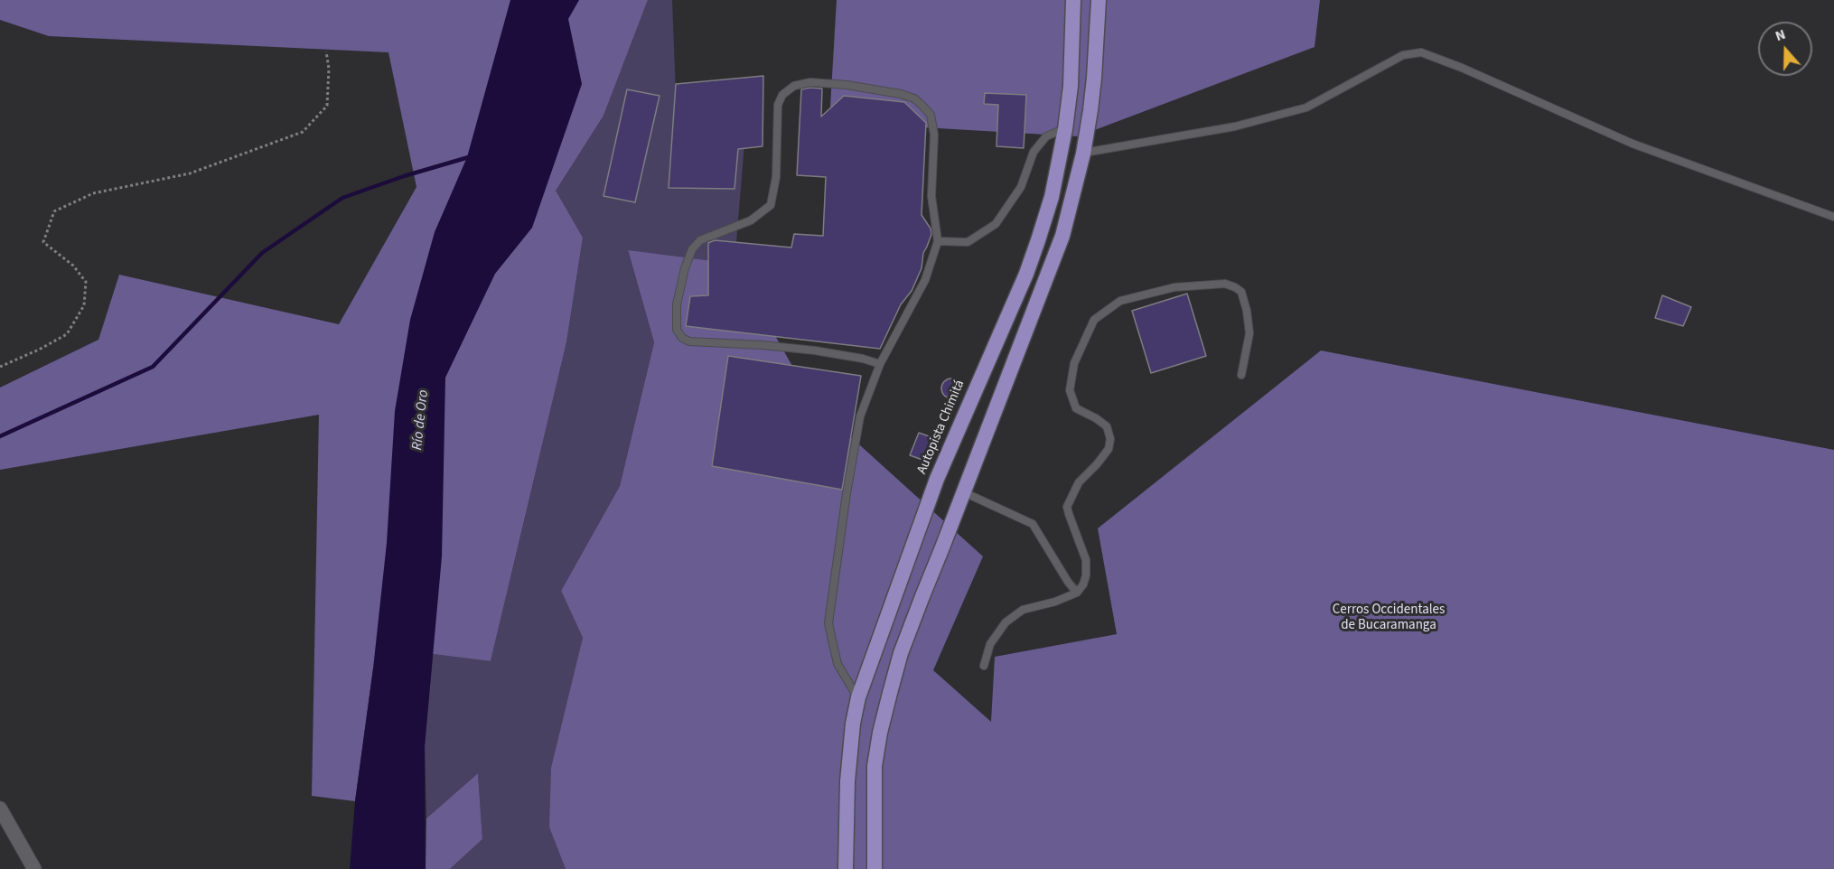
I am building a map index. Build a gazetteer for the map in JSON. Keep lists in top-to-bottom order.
{
  "streets": {
    "highway": ["Autopista Chimitá"]
  },
  "water": ["Río de Oro"],
  "parks": ["Cerros Occidentales de Bucaramanga"],
  "north": "top"
}
